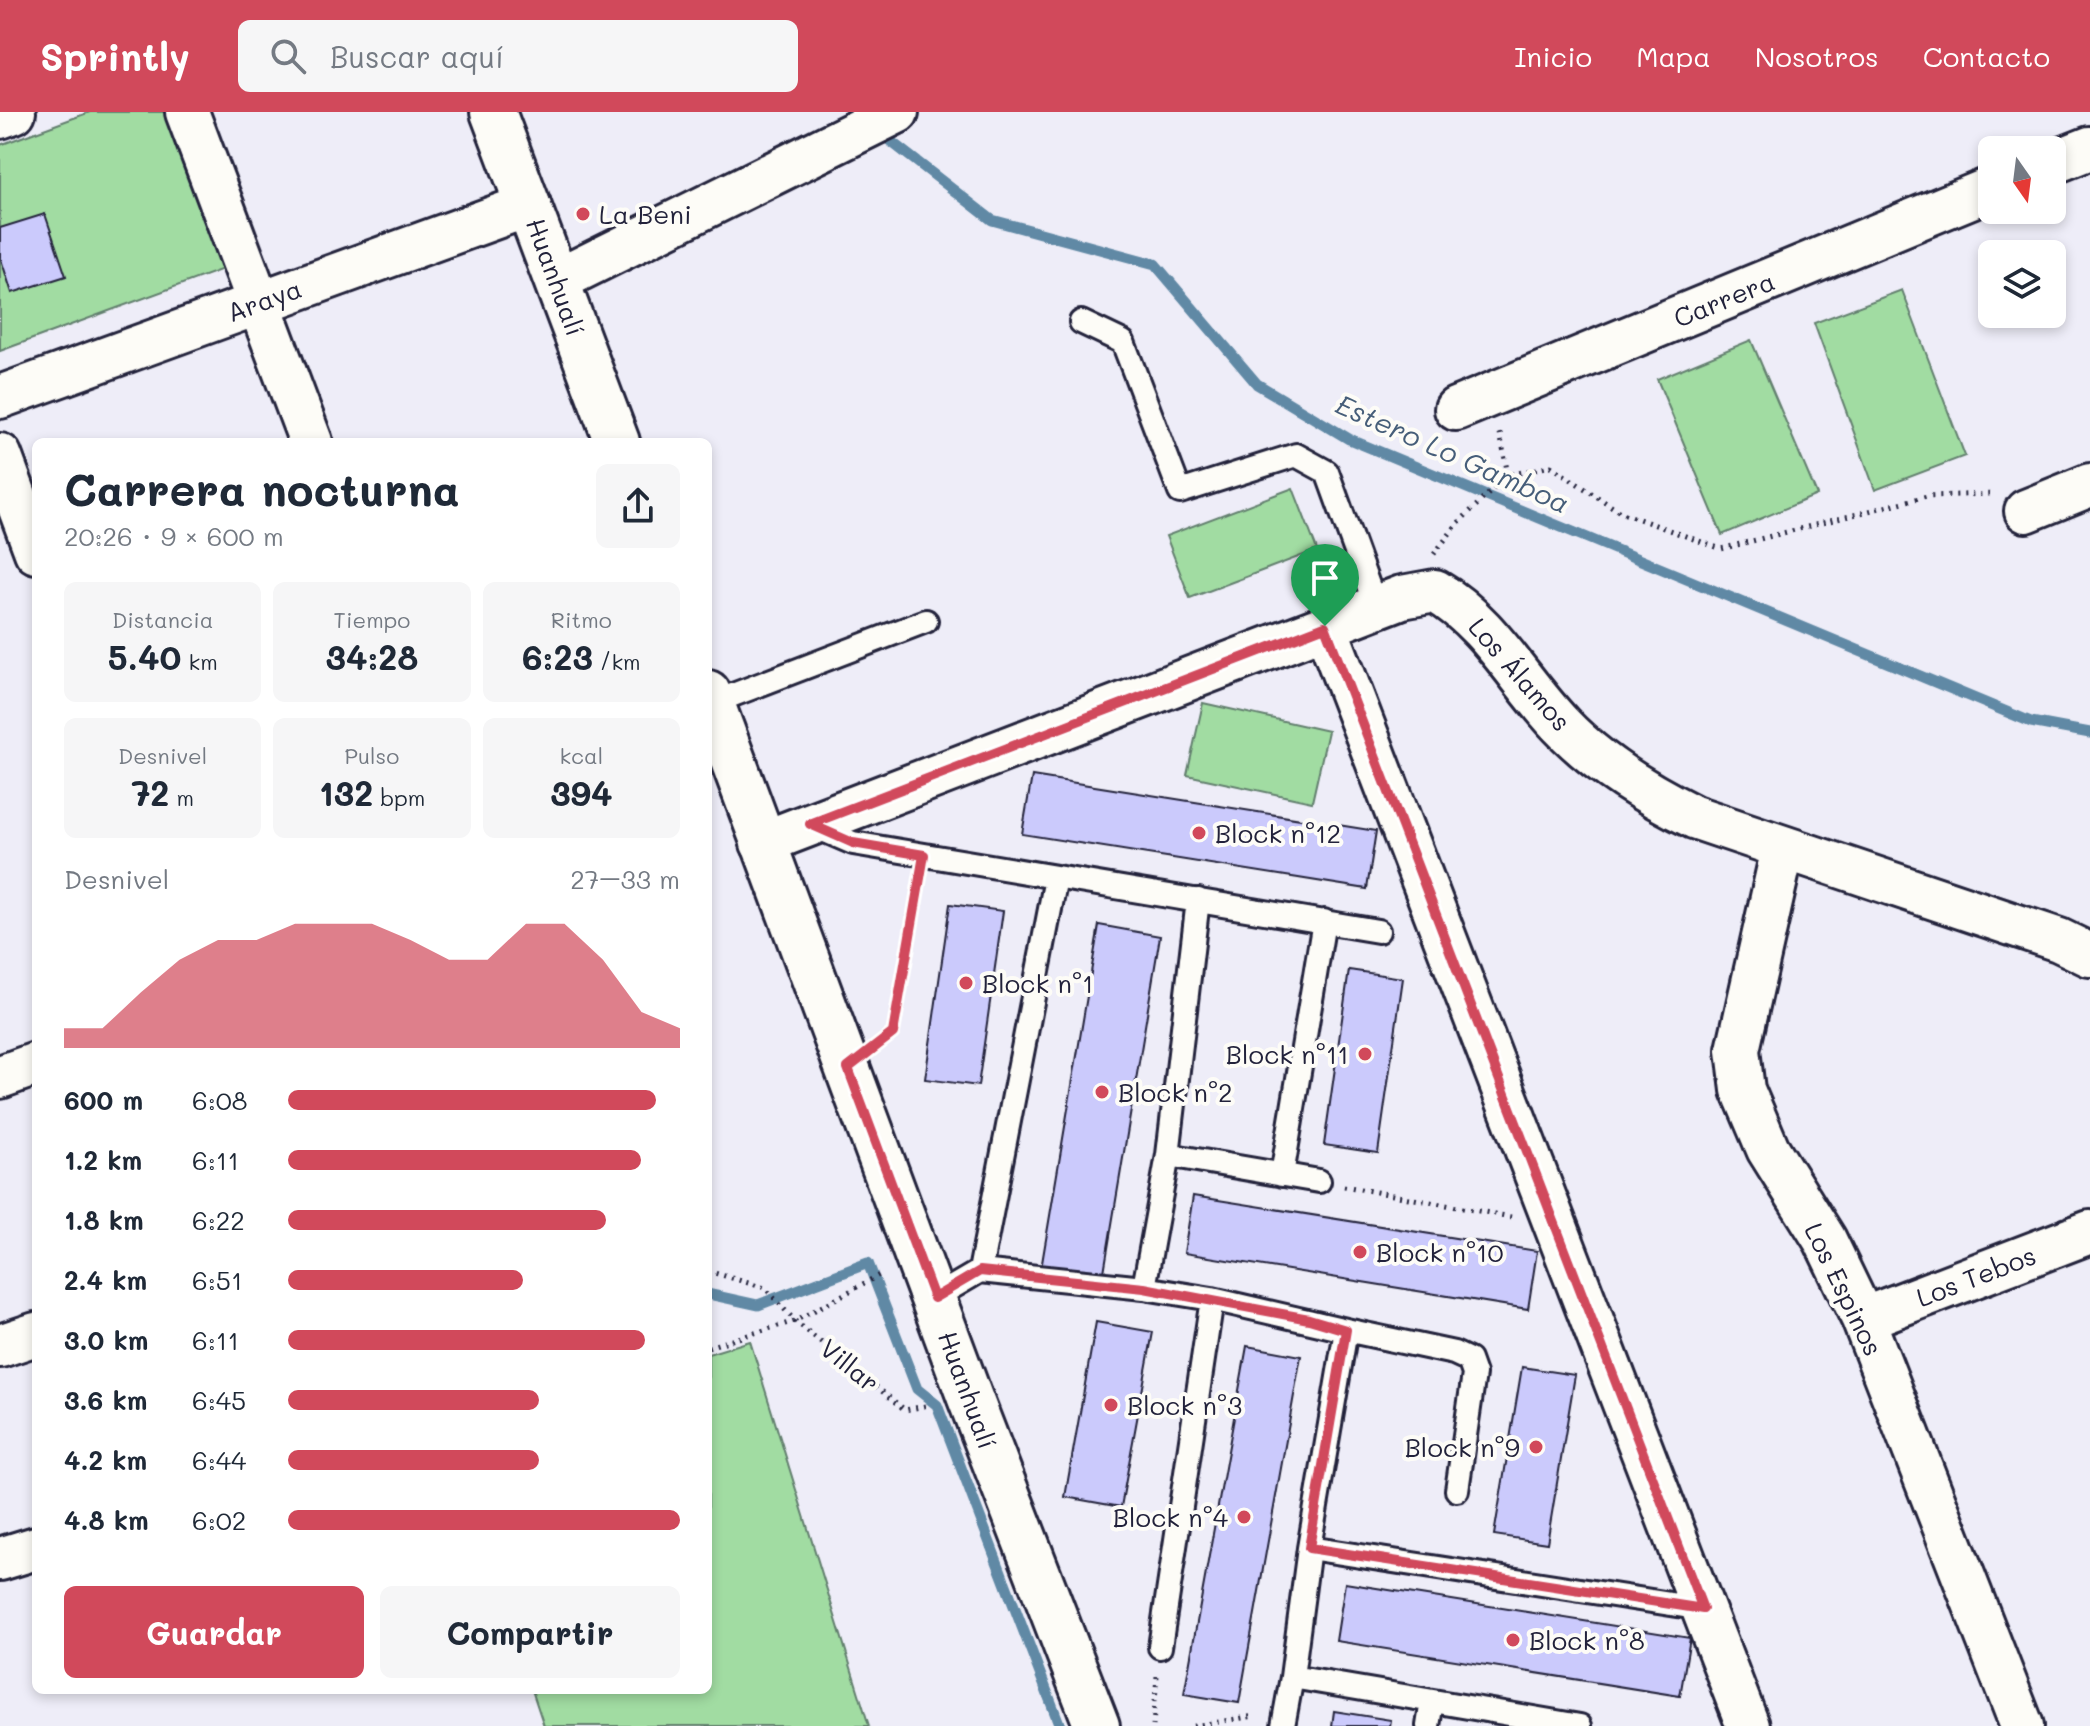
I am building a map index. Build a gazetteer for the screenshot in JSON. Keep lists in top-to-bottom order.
{
  "streets": {
    "street": [
      "Huanhualí",
      "Carrera",
      "Araya",
      "Los Álamos",
      "Los Tebos",
      "Los Espinos"
    ],
    "path": ["Villar"]
  },
  "crossings": [
    ["Huanhualí", "Araya"],
    ["Huanhualí", "Los Álamos"],
    ["Los Álamos", "Los Espinos"],
    ["Los Tebos", "Los Espinos"]
  ],
  "water": ["Estero Lo Gamboa"],
  "places": [
    "La Beni",
    "Block n°12",
    "Block n°1",
    "Block n°11",
    "Block n°2",
    "Block n°10",
    "Block n°3",
    "Block n°9",
    "Block n°4",
    "Block n°8"
  ],
  "north": "bottom",
  "page": {
    "header": "Sprintly",
    "search": "Buscar aquí",
    "nav": [
      "Inicio",
      "Mapa",
      "Nosotros",
      "Contacto"
    ],
    "heading": ["Carrera nocturna", "20:26 · 9 × 600 m"],
    "stats": [
      ["Distancia", "5.40 km"],
      ["Tiempo", "34:28"],
      ["Ritmo", "6:23 /km"],
      ["Desnivel", "72 m"],
      ["Pulso", "132 bpm"],
      ["kcal", "394"]
    ],
    "chart": ["Desnivel", "27–33 m"],
    "list": [
      {
        "name": "600 m",
        "note": "6:08"
      },
      {
        "name": "1.2 km",
        "note": "6:11"
      },
      {
        "name": "1.8 km",
        "note": "6:22"
      },
      {
        "name": "2.4 km",
        "note": "6:51"
      },
      {
        "name": "3.0 km",
        "note": "6:11"
      },
      {
        "name": "3.6 km",
        "note": "6:45"
      },
      {
        "name": "4.2 km",
        "note": "6:44"
      },
      {
        "name": "4.8 km",
        "note": "6:02"
      }
    ],
    "buttons": ["Guardar", "Compartir"]
  }
}
